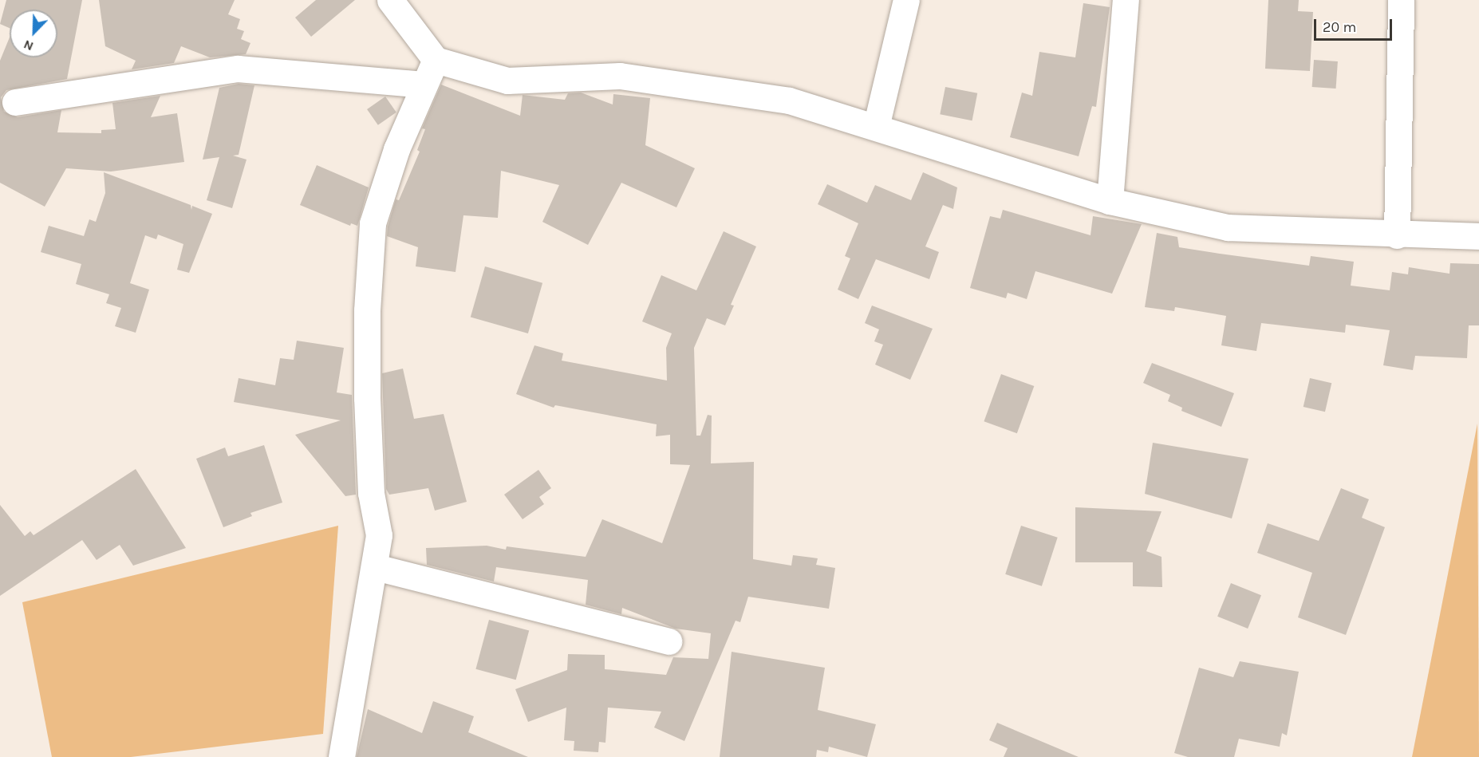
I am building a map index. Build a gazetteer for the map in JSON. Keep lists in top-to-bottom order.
{
  "scale_bar": "20 m",
  "north": "bottom left"
}
